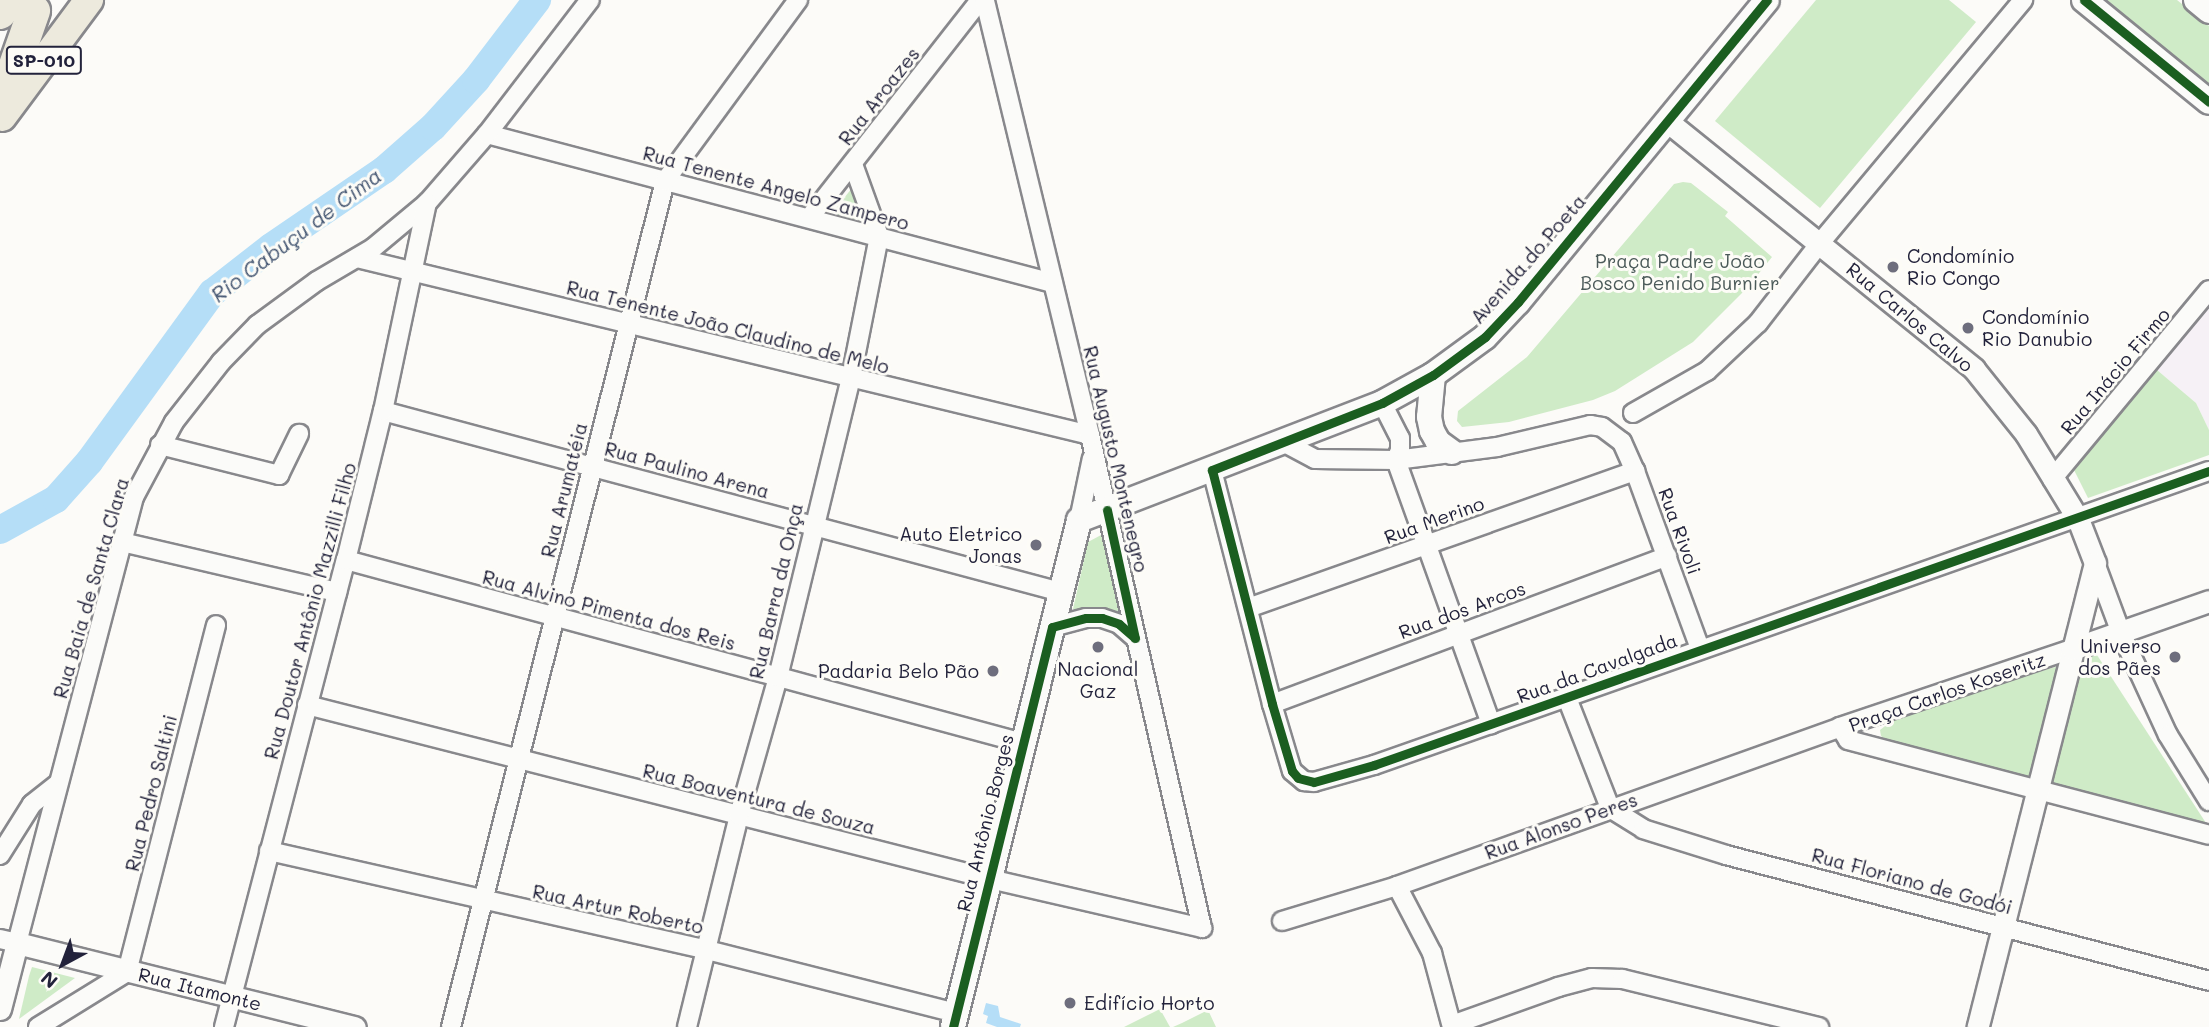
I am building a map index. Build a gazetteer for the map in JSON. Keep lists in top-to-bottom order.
{
  "streets": {
    "highway": ["SP-010"],
    "main road": ["Avenida do Poeta", "Rua Antônio Borges"],
    "street": [
      "Rua Aroazes",
      "Rua Tenente Angelo Zampero",
      "Rua Carlos Calvo",
      "Rua Tenente João Claudino de Melo",
      "Rua Inácio Firmo",
      "Rua Augusto Montenegro",
      "Rua Paulino Arena",
      "Rua Arumatéia",
      "Rua Merino",
      "Rua Rivoli",
      "Rua Baia de Santa Clara",
      "Rua Barra da Onça",
      "Rua Alvino Pimenta dos Reis",
      "Rua dos Arcos",
      "Rua Doutor Antônio Mazzilli Filho",
      "Rua da Cavalgada",
      "Praça Carlos Koseritz",
      "Rua Pedro Saltini",
      "Rua Boaventura de Souza",
      "Rua Alonso Peres",
      "Rua Floriano de Godói",
      "Rua Artur Roberto",
      "Rua Itamonte"
    ]
  },
  "crossings": [
    ["Rua Aroazes", "Rua Tenente Angelo Zampero"],
    ["Rua Aroazes", "Rua Augusto Montenegro"],
    ["Rua Aroazes", "Rua Barra da Onça"],
    ["Rua Tenente Angelo Zampero", "Rua Augusto Montenegro"],
    ["Rua Tenente Angelo Zampero", "Rua Arumatéia"],
    ["Rua Tenente Angelo Zampero", "Rua Baia de Santa Clara"],
    ["Rua Tenente Angelo Zampero", "Rua Barra da Onça"],
    ["Avenida do Poeta", "Rua Carlos Calvo"],
    ["Avenida do Poeta", "Rua Augusto Montenegro"],
    ["Avenida do Poeta", "Rua da Cavalgada"],
    ["Avenida do Poeta", "Rua Antônio Borges"],
    ["Rua Carlos Calvo", "Rua Inácio Firmo"],
    ["Rua Carlos Calvo", "Rua da Cavalgada"],
    ["Rua Tenente João Claudino de Melo", "Rua Augusto Montenegro"],
    ["Rua Tenente João Claudino de Melo", "Rua Arumatéia"],
    ["Rua Tenente João Claudino de Melo", "Rua Baia de Santa Clara"],
    ["Rua Tenente João Claudino de Melo", "Rua Barra da Onça"],
    ["Rua Tenente João Claudino de Melo", "Rua Doutor Antônio Mazzilli Filho"],
    ["Rua Tenente João Claudino de Melo", "Rua Antônio Borges"],
    ["Rua Augusto Montenegro", "Rua Boaventura de Souza"],
    ["Rua Augusto Montenegro", "Rua Antônio Borges"],
    ["Rua Paulino Arena", "Rua Arumatéia"],
    ["Rua Paulino Arena", "Rua Barra da Onça"],
    ["Rua Paulino Arena", "Rua Doutor Antônio Mazzilli Filho"],
    ["Rua Paulino Arena", "Rua Antônio Borges"],
    ["Rua Arumatéia", "Rua Alvino Pimenta dos Reis"],
    ["Rua Arumatéia", "Rua Boaventura de Souza"],
    ["Rua Arumatéia", "Rua Artur Roberto"],
    ["Rua Merino", "Rua Rivoli"],
    ["Rua Merino", "Rua da Cavalgada"],
    ["Rua Rivoli", "Rua dos Arcos"],
    ["Rua Rivoli", "Rua da Cavalgada"],
    ["Rua Baia de Santa Clara", "Rua Doutor Antônio Mazzilli Filho"],
    ["Rua Baia de Santa Clara", "Rua Itamonte"],
    ["Rua Barra da Onça", "Rua Alvino Pimenta dos Reis"],
    ["Rua Barra da Onça", "Rua Boaventura de Souza"],
    ["Rua Barra da Onça", "Rua Artur Roberto"],
    ["Rua Alvino Pimenta dos Reis", "Rua Doutor Antônio Mazzilli Filho"],
    ["Rua Alvino Pimenta dos Reis", "Rua Antônio Borges"],
    ["Rua dos Arcos", "Rua da Cavalgada"],
    ["Rua Doutor Antônio Mazzilli Filho", "Rua Boaventura de Souza"],
    ["Rua Doutor Antônio Mazzilli Filho", "Rua Artur Roberto"],
    ["Rua Doutor Antônio Mazzilli Filho", "Rua Itamonte"],
    ["Praça Carlos Koseritz", "Rua Alonso Peres"],
    ["Rua Pedro Saltini", "Rua Itamonte"],
    ["Rua Boaventura de Souza", "Rua Antônio Borges"],
    ["Rua Antônio Borges", "Rua Artur Roberto"],
    ["Rua Alonso Peres", "Rua Floriano de Godói"]
  ],
  "water": ["Rio Cabuçu de Cima"],
  "parks": ["Praça Padre João Bosco Penido Burnier"],
  "places": [
    "Condomínio Rio Congo",
    "Condomínio Rio Danubio",
    "Auto Eletrico Jonas",
    "Nacional Gaz",
    "Universo dos Pães",
    "Padaria Belo Pão",
    "Edifício Horto"
  ],
  "north": "bottom left"
}
